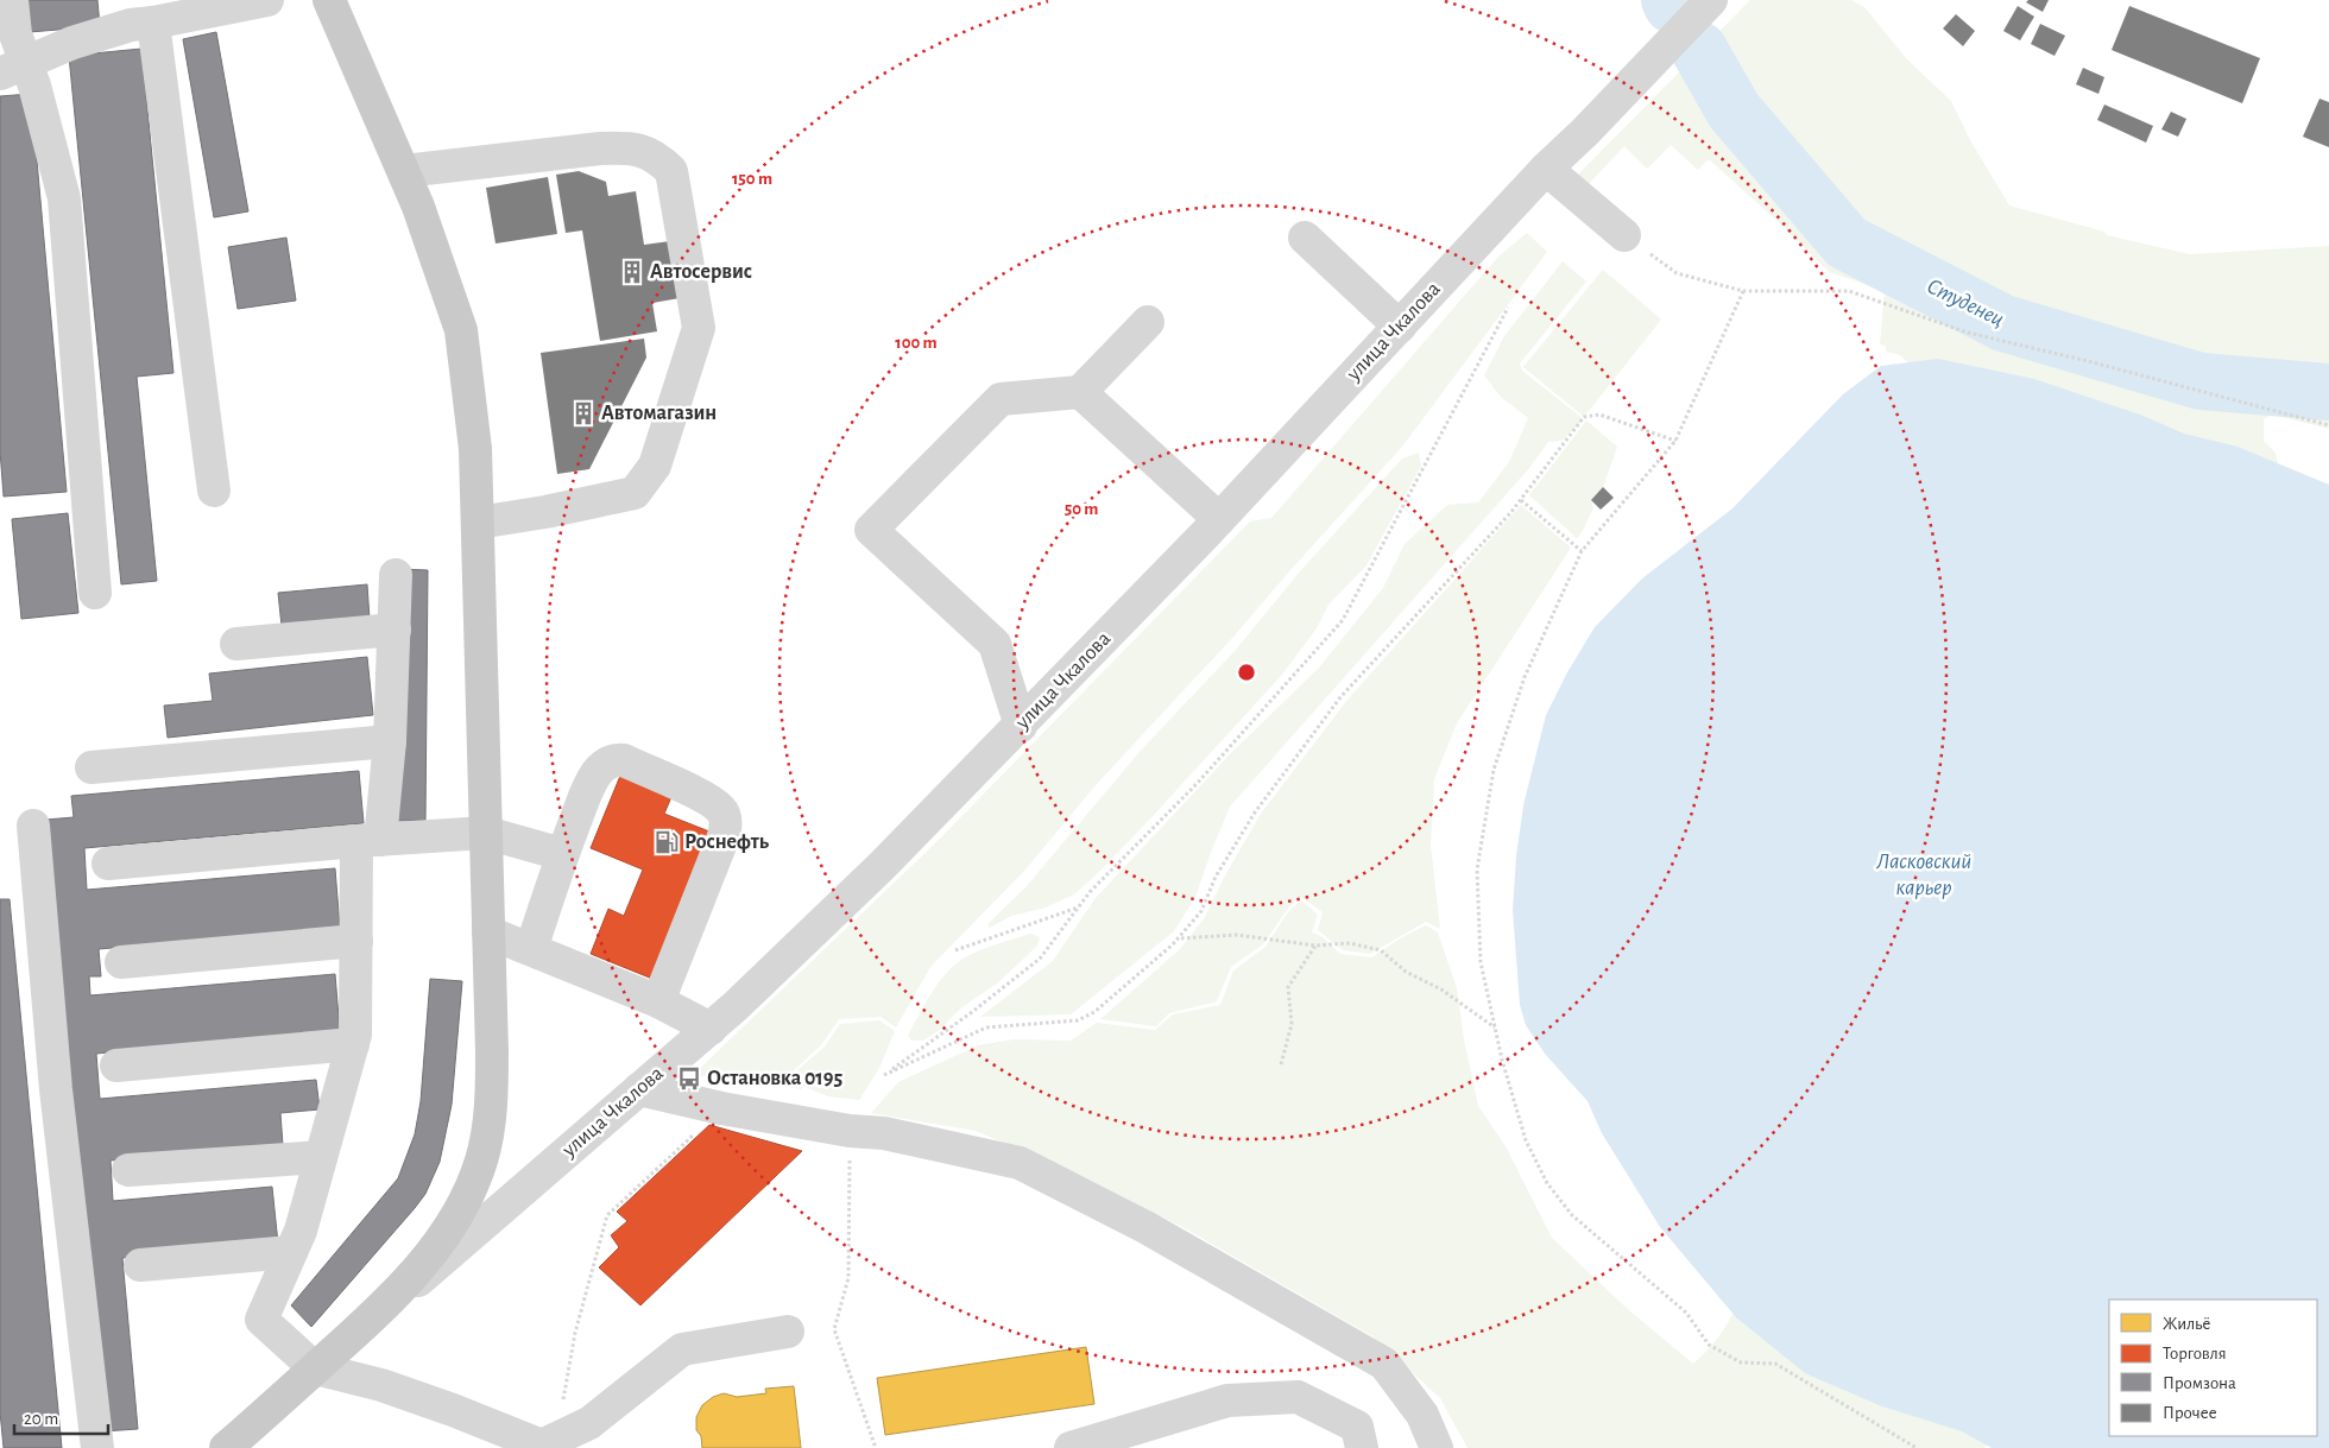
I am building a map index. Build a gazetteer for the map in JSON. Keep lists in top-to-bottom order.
{
  "streets": {
    "street": ["улица Чкалова"]
  },
  "water": ["Студенец", "Ласковский карьер"],
  "places": {
    "building": ["Автосервис", "Автомагазин"],
    "fuel station": ["Роснефть"],
    "bus stop": ["Остановка 0195"]
  },
  "legend": [
    "Жильё",
    "Торговля",
    "Промзона",
    "Прочее"
  ],
  "scale_bar": "20 m",
  "rings": ["150 m", "100 m", "50 m"]
}
